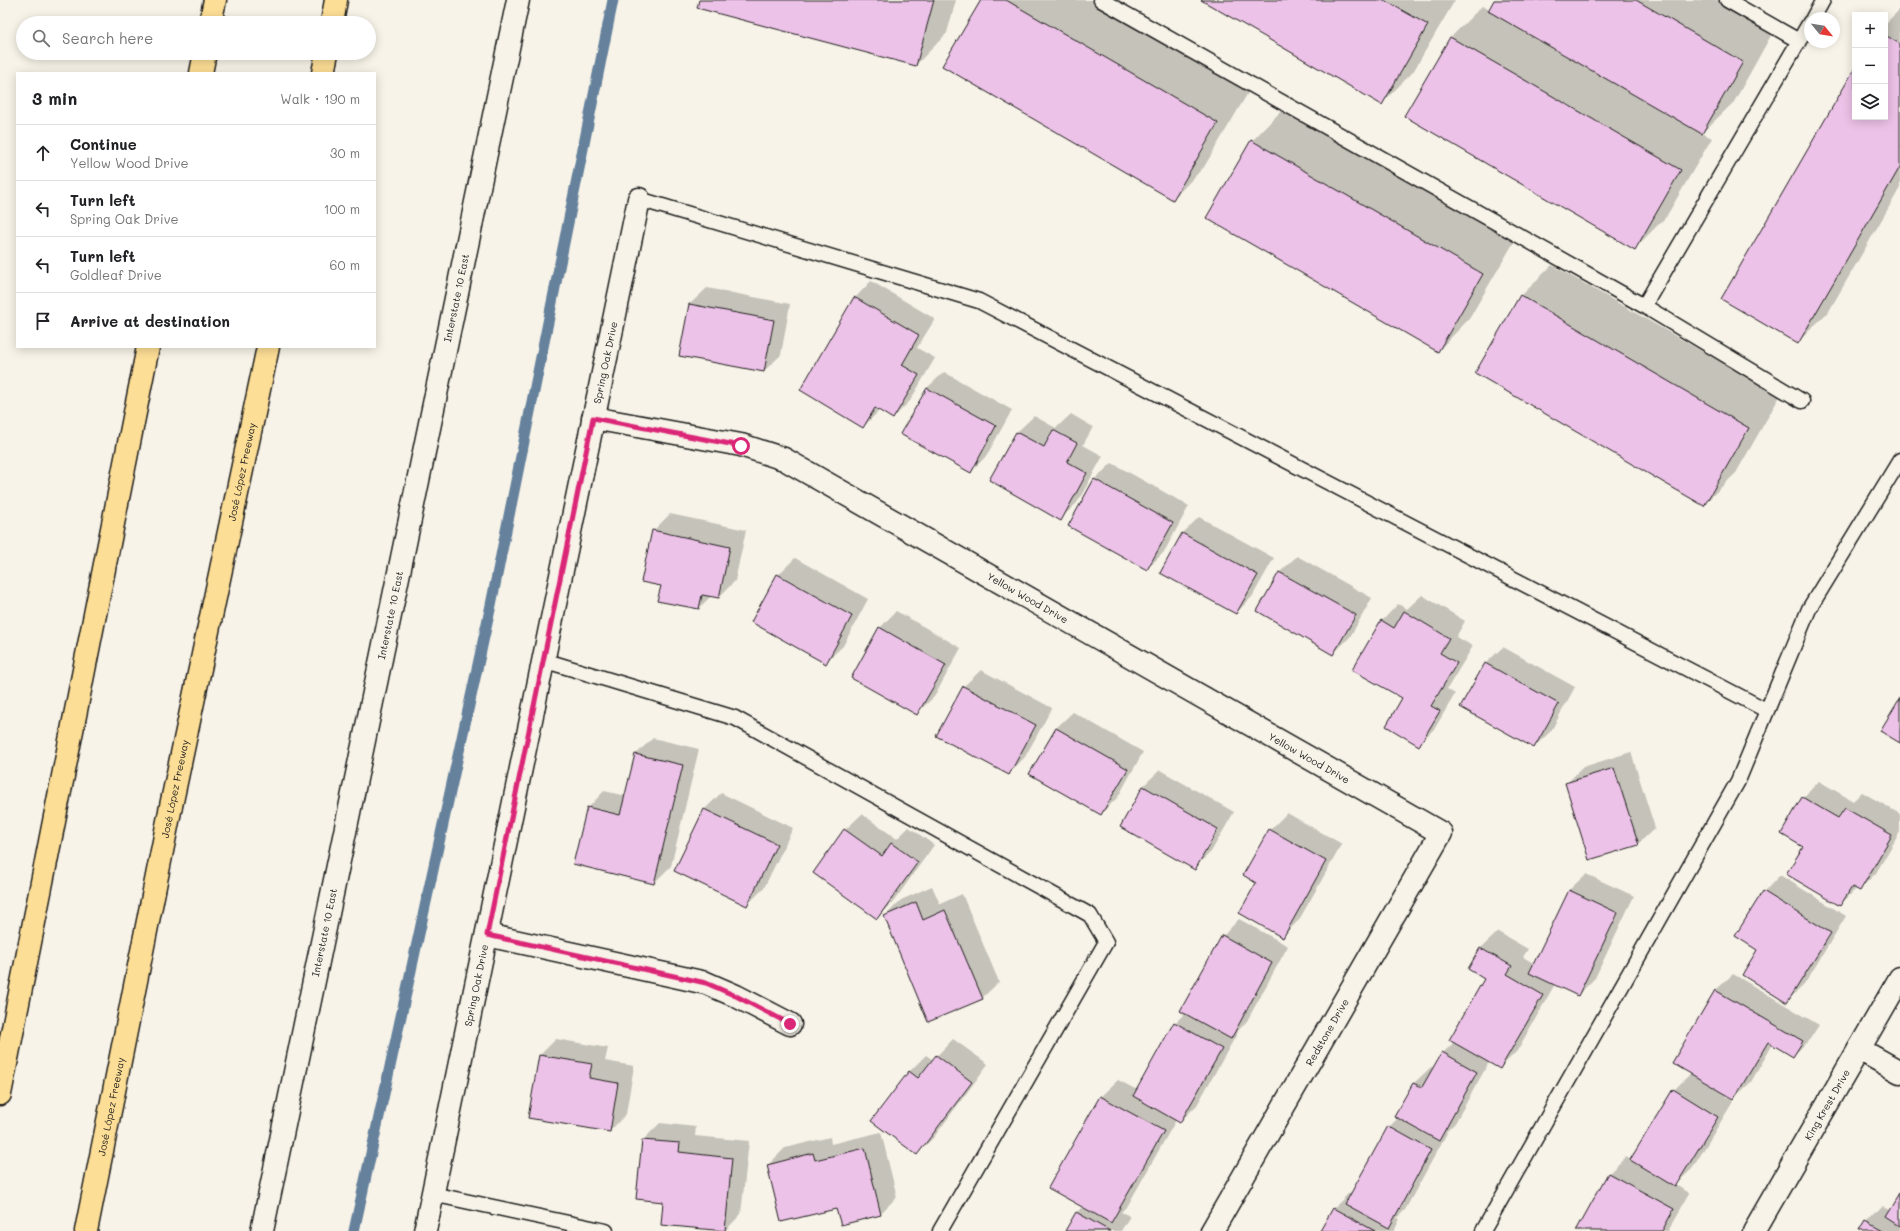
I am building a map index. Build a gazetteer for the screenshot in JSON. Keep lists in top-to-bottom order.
{
  "streets": {
    "highway": ["José López Freeway"],
    "street": [
      "Interstate 10 East",
      "Spring Oak Drive",
      "Yellow Wood Drive",
      "Redstone Drive",
      "King Krest Drive"
    ]
  },
  "crossings": [
    ["Spring Oak Drive", "Yellow Wood Drive"],
    ["Yellow Wood Drive", "Redstone Drive"]
  ],
  "north": "bottom right",
  "page": {
    "map_buttons": ["+", "−"],
    "search": "Search here",
    "heading": ["3 min", "Walk · 190 m"],
    "list": [
      ["Continue", "Yellow Wood Drive", "30 m"],
      ["Turn left", "Spring Oak Drive", "100 m"],
      ["Turn left", "Goldleaf Drive", "60 m"],
      "Arrive at destination"
    ]
  }
}
